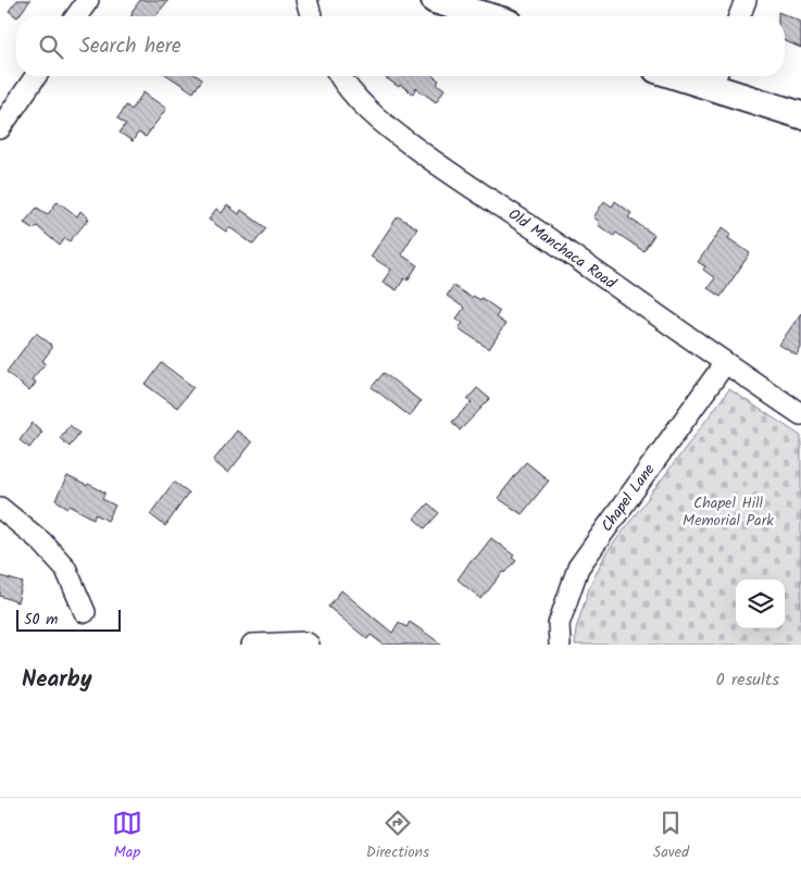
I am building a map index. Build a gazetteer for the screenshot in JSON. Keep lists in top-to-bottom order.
{
  "streets": {
    "street": ["Old Manchaca Road", "Chapel Lane"]
  },
  "crossings": [
    ["Old Manchaca Road", "Chapel Lane"]
  ],
  "parks": ["Chapel Hill Memorial Park"],
  "scale_bar": "50 m",
  "page": {
    "search": "Search here",
    "scale": "50 m",
    "heading": ["Nearby", "0 results"],
    "nav": ["Map", "Directions", "Saved"]
  }
}
